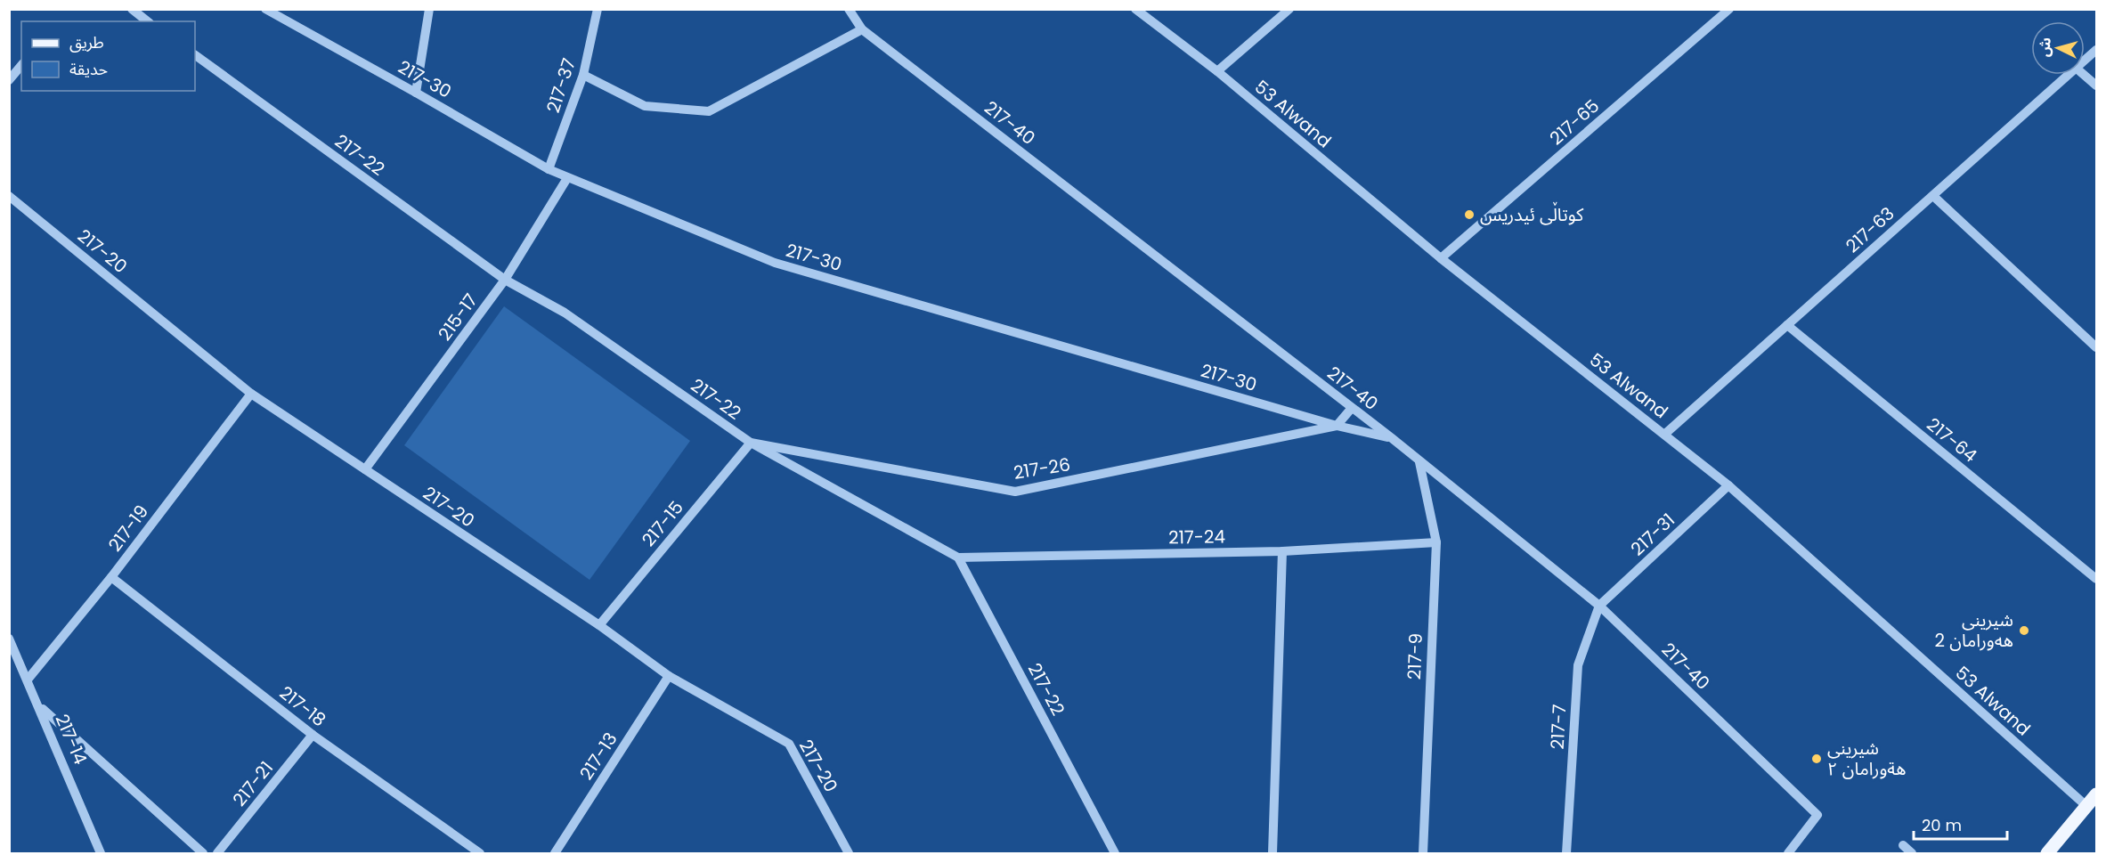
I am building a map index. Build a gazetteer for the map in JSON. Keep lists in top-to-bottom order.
{
  "streets": {
    "street": [
      "217-30",
      "217-37",
      "53 Alwand",
      "217-65",
      "217-40",
      "217-22",
      "217-63",
      "217-20",
      "215-17",
      "217-64",
      "217-26",
      "217-15",
      "217-19",
      "217-31",
      "217-24",
      "217-9",
      "217-18",
      "217-7",
      "217-14",
      "217-13",
      "217-21"
    ]
  },
  "crossings": [
    ["217-30", "217-37"],
    ["217-30", "217-40"],
    ["217-30", "215-17"],
    ["217-30", "217-26"],
    ["53 Alwand", "217-65"],
    ["53 Alwand", "217-63"],
    ["53 Alwand", "217-31"],
    ["217-40", "217-31"],
    ["217-40", "217-9"],
    ["217-40", "217-7"],
    ["217-22", "215-17"],
    ["217-22", "217-26"],
    ["217-22", "217-15"],
    ["217-22", "217-24"],
    ["217-63", "217-64"],
    ["217-20", "215-17"],
    ["217-20", "217-15"],
    ["217-20", "217-19"],
    ["217-20", "217-13"],
    ["217-26", "217-15"],
    ["217-19", "217-18"],
    ["217-19", "217-14"],
    ["217-31", "217-7"],
    ["217-24", "217-9"],
    ["217-18", "217-21"]
  ],
  "places": ["کوتاڵی ئیدریس", "شیرینی هەورامان 2", "شیرینی هةورامان ٢"],
  "legend": ["طريق", "حديقة"],
  "scale_bar": "20 m",
  "north": "left"
}
